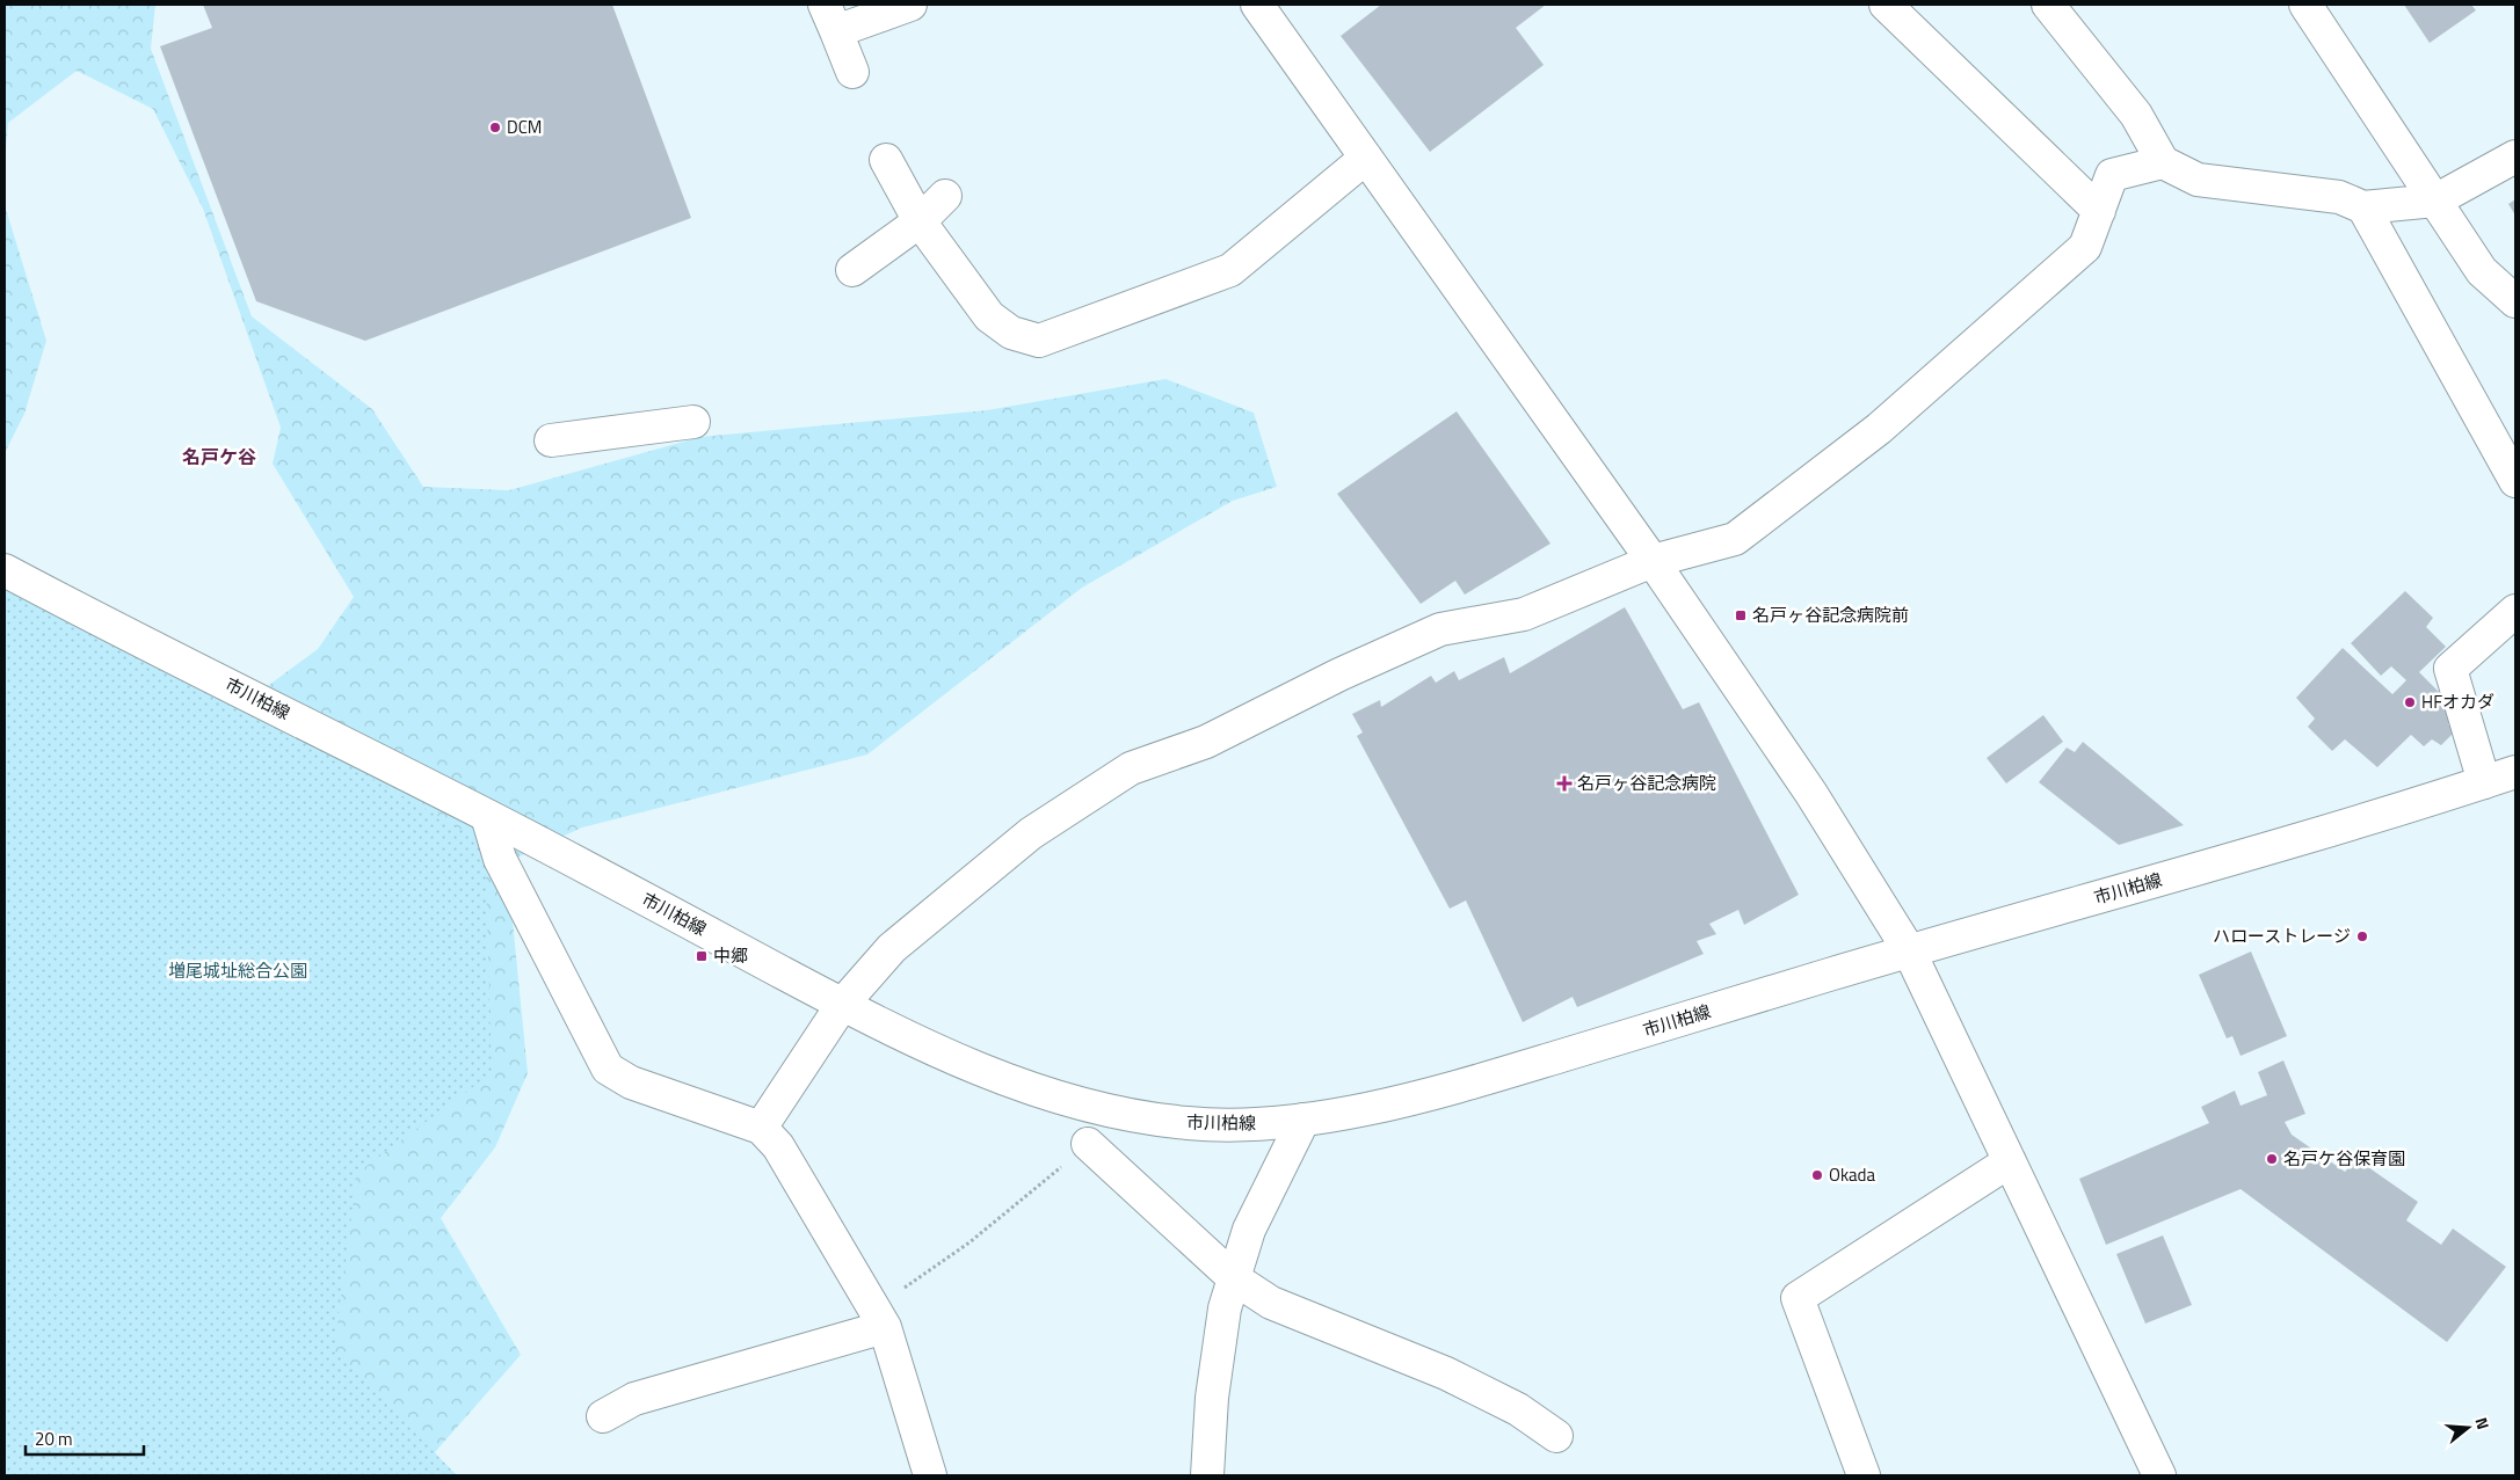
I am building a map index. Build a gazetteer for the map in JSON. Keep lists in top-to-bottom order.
{
  "streets": {
    "street": ["市川柏線"]
  },
  "districts": ["名戸ケ谷"],
  "parks": ["増尾城址総合公園"],
  "places": {
    "other": [
      "DCM",
      "HFオカダ",
      "ハローストレージ",
      "名戸ケ谷保育園",
      "Okada"
    ],
    "transit": ["名戸ヶ谷記念病院前", "中郷"],
    "health": ["名戸ヶ谷記念病院"]
  },
  "scale_bar": "20 m",
  "north": "right"
}
